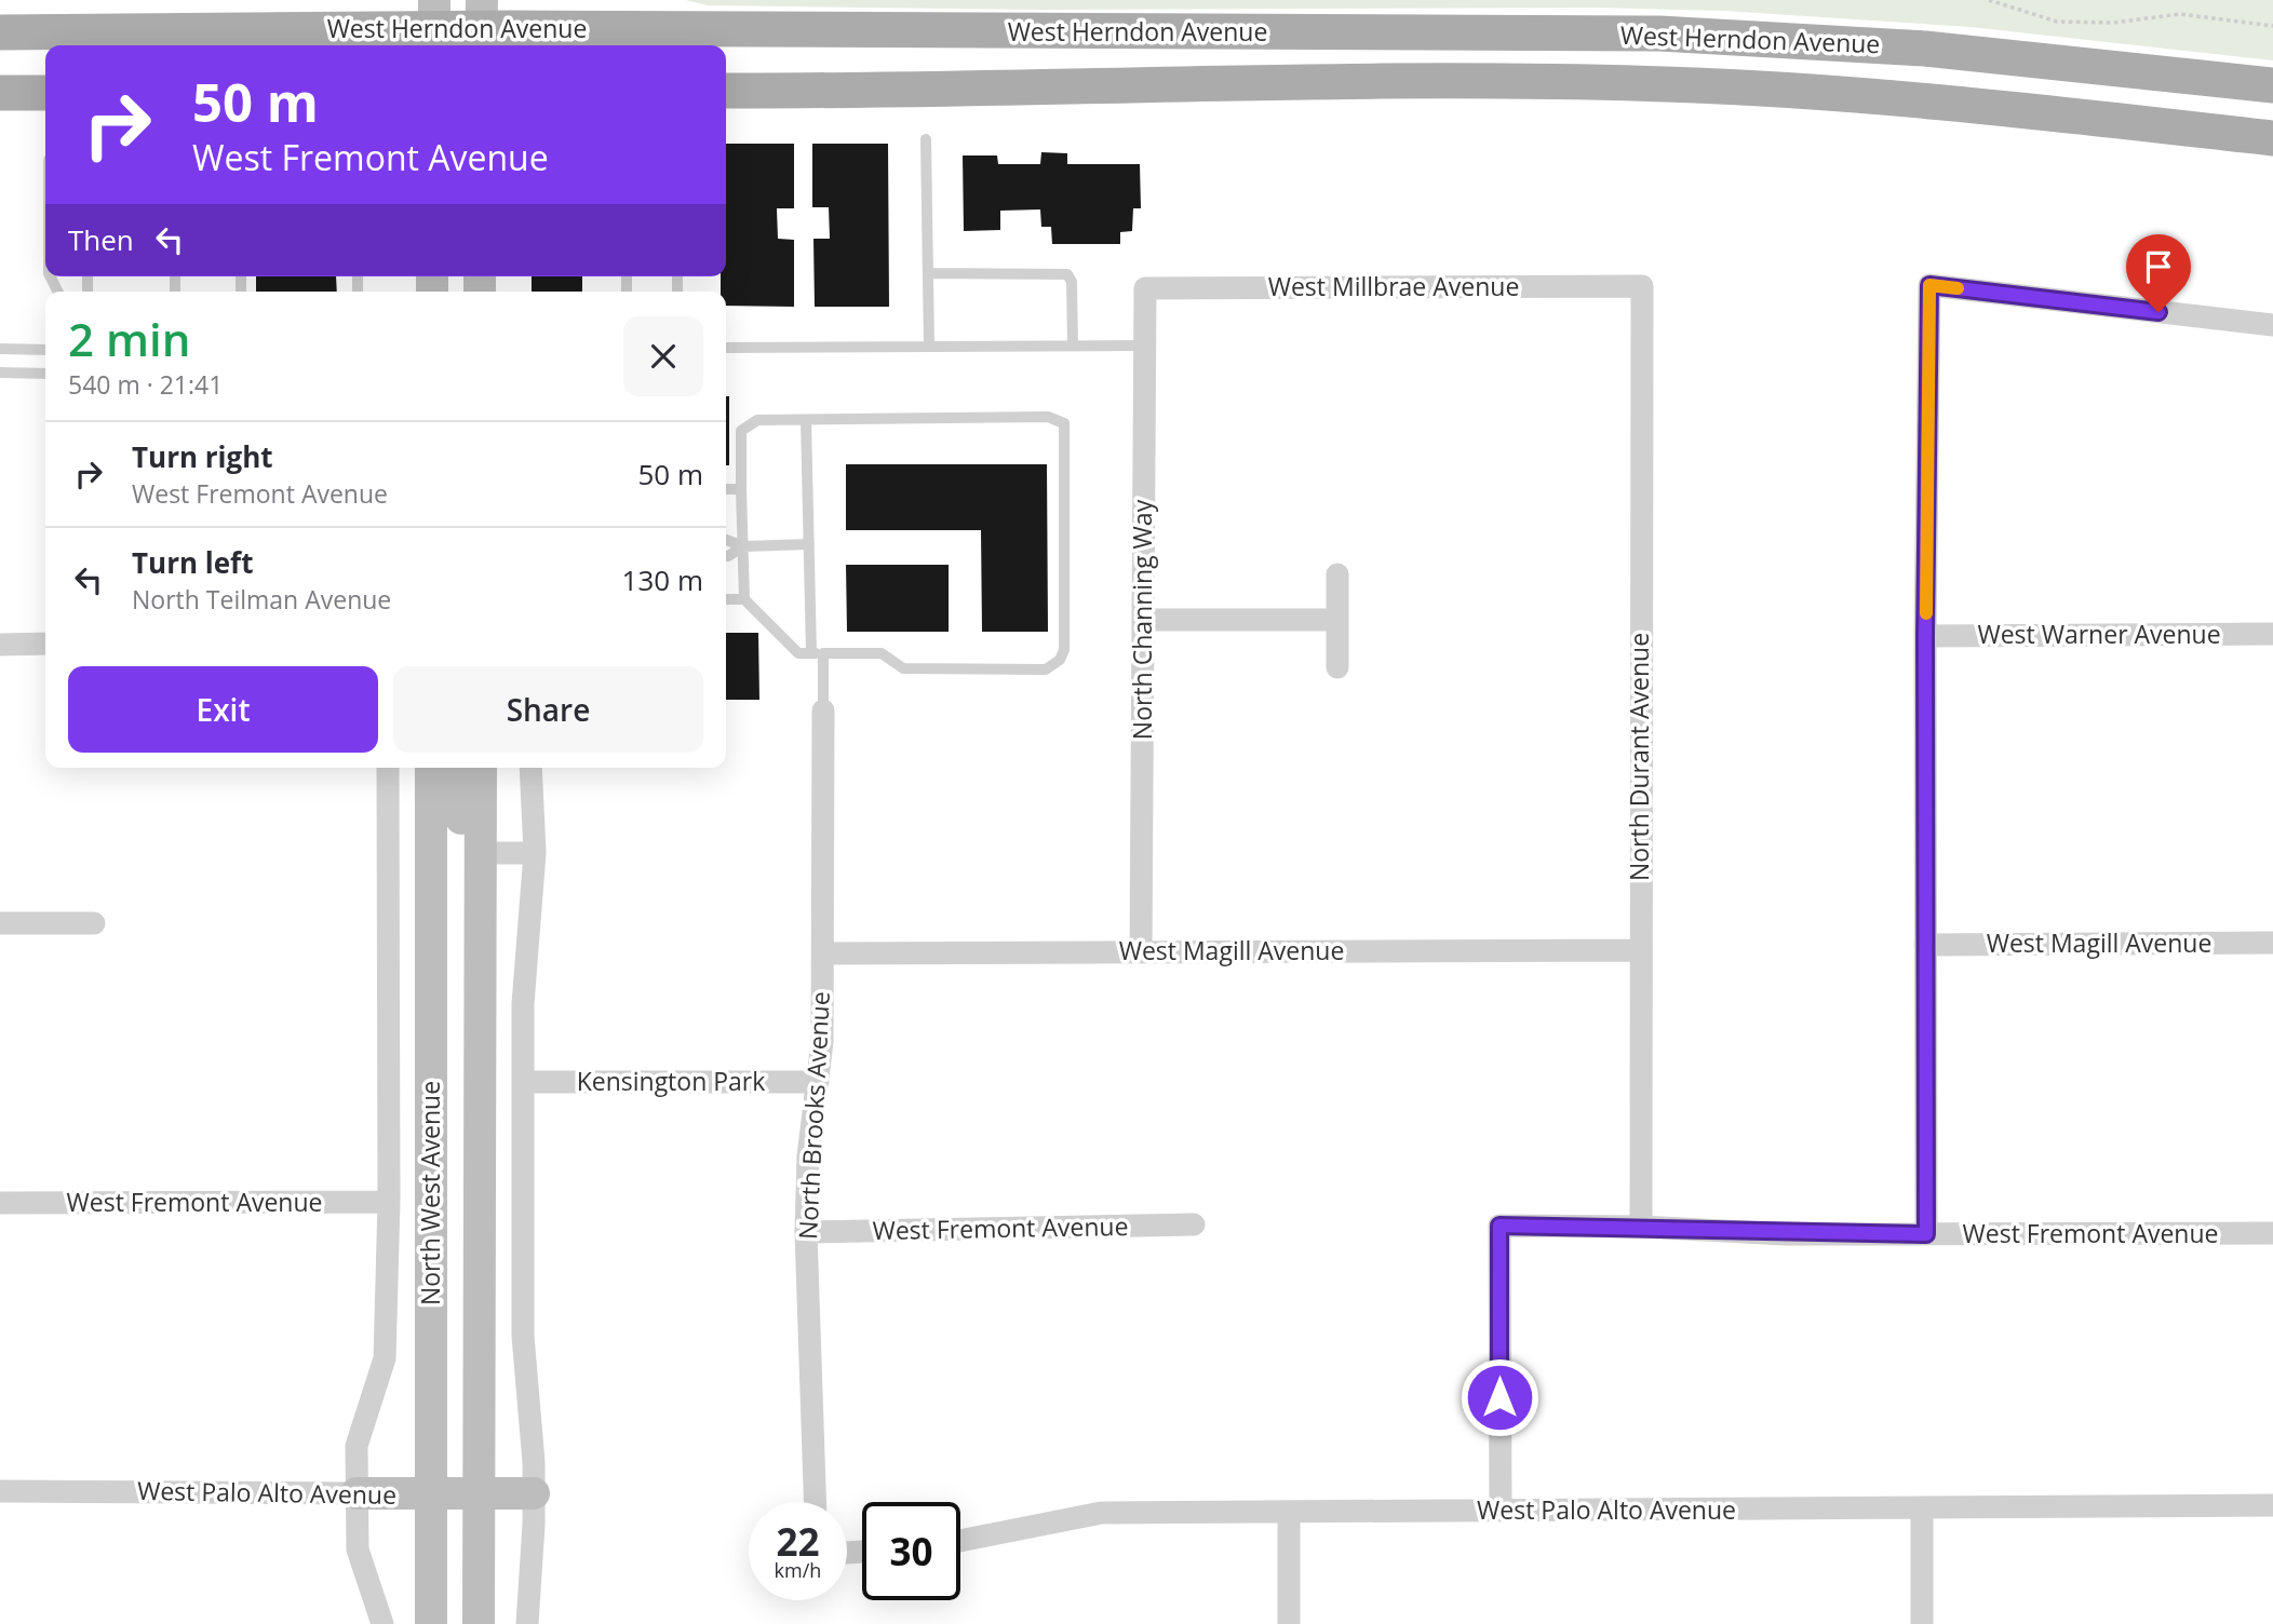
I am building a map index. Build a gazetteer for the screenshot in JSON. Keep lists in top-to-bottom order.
{
  "streets": {
    "main road": ["West Herndon Avenue", "North West Avenue", "West Palo Alto Avenue"],
    "street": [
      "West Millbrae Avenue",
      "North Channing Way",
      "West Warner Avenue",
      "North Durant Avenue",
      "West Magill Avenue",
      "Kensington Park",
      "North Brooks Avenue",
      "West Fremont Avenue"
    ]
  },
  "crossings": [
    ["West Millbrae Avenue", "North Channing Way"],
    ["West Millbrae Avenue", "North Durant Avenue"],
    ["North Channing Way", "West Magill Avenue"],
    ["North Durant Avenue", "West Magill Avenue"],
    ["North Durant Avenue", "West Fremont Avenue"],
    ["West Magill Avenue", "North Brooks Avenue"],
    ["Kensington Park", "North Brooks Avenue"],
    ["North Brooks Avenue", "West Fremont Avenue"],
    ["North West Avenue", "West Palo Alto Avenue"],
    ["West Fremont Avenue", "West Palo Alto Avenue"]
  ],
  "page": {
    "turn": ["50 m", "West Fremont Avenue"],
    "then": "Then",
    "heading": ["2 min", "540 m · 21:41"],
    "list": [
      {
        "name": "Turn right",
        "note": "West Fremont Avenue",
        "value": "50 m"
      },
      {
        "name": "Turn left",
        "note": "North Teilman Avenue",
        "value": "130 m"
      }
    ],
    "buttons": ["Exit", "Share"],
    "speed": "22 km/h",
    "limit": "30"
  }
}
